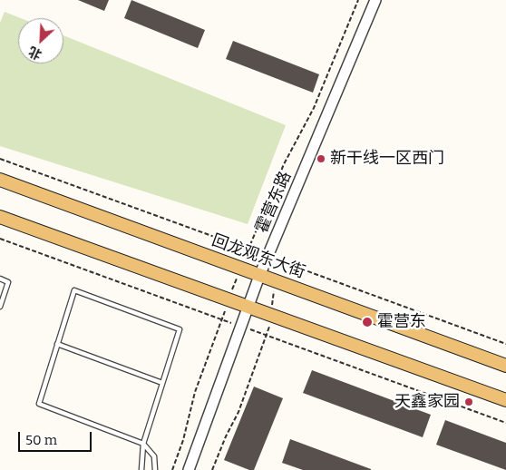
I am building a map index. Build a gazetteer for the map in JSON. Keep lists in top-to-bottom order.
{
  "streets": {
    "main road": ["回龙观东大街"],
    "street": ["霍营东路"]
  },
  "crossings": [
    ["霍营东路", "回龙观东大街"]
  ],
  "places": ["新干线一区西门", "霍营东", "天鑫家园"],
  "scale_bar": "50 m",
  "north": "bottom left"
}
